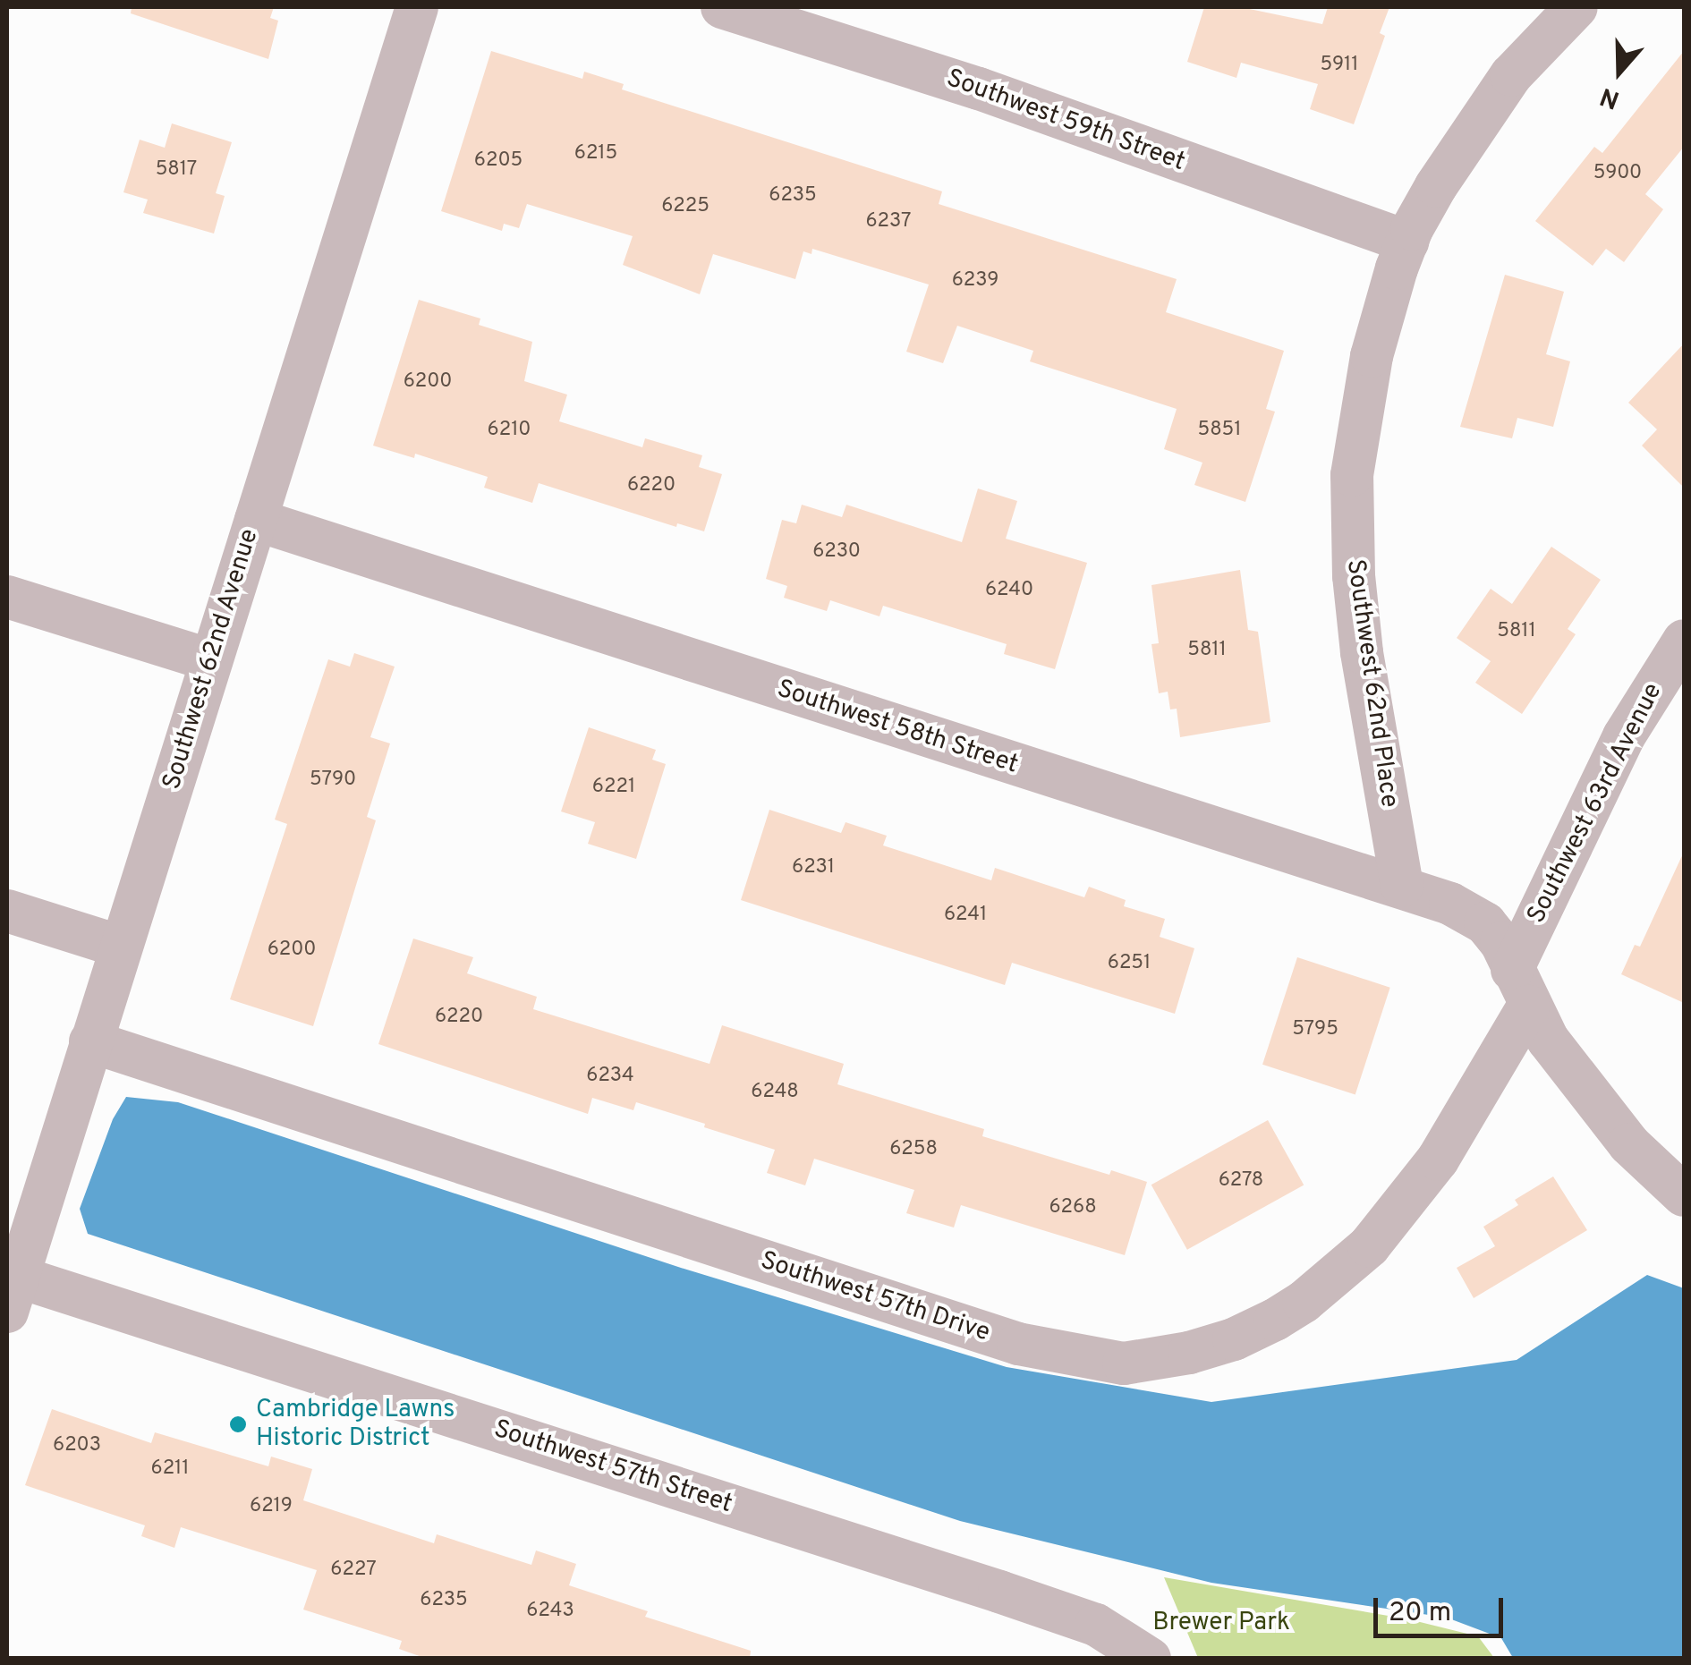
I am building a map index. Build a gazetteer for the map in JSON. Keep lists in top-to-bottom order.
{
  "streets": {
    "street": [
      "Southwest 59th Street",
      "Southwest 62nd Avenue",
      "Southwest 62nd Place",
      "Southwest 58th Street",
      "Southwest 63rd Avenue",
      "Southwest 57th Drive",
      "Southwest 57th Street"
    ]
  },
  "crossings": [
    ["Southwest 59th Street", "Southwest 62nd Place"],
    ["Southwest 62nd Avenue", "Southwest 58th Street"],
    ["Southwest 62nd Avenue", "Southwest 57th Drive"],
    ["Southwest 62nd Avenue", "Southwest 57th Street"],
    ["Southwest 62nd Place", "Southwest 58th Street"],
    ["Southwest 58th Street", "Southwest 63rd Avenue"],
    ["Southwest 58th Street", "Southwest 57th Drive"],
    ["Southwest 63rd Avenue", "Southwest 57th Drive"]
  ],
  "parks": ["Brewer Park"],
  "places": ["Cambridge Lawns Historic District"],
  "house_numbers": [
    "5911",
    "6215",
    "6205",
    "5817",
    "5900",
    "6235",
    "6225",
    "6237",
    "6239",
    "6200",
    "6210",
    "5851",
    "6220",
    "6230",
    "6240",
    "5811",
    "5811",
    "5790",
    "6221",
    "6231",
    "6241",
    "6200",
    "6251",
    "6220",
    "5795",
    "6234",
    "6248",
    "6258",
    "6278",
    "6268",
    "6203",
    "6211",
    "6219",
    "6227",
    "6235",
    "6243"
  ],
  "scale_bar": "20 m",
  "north": "bottom"
}
